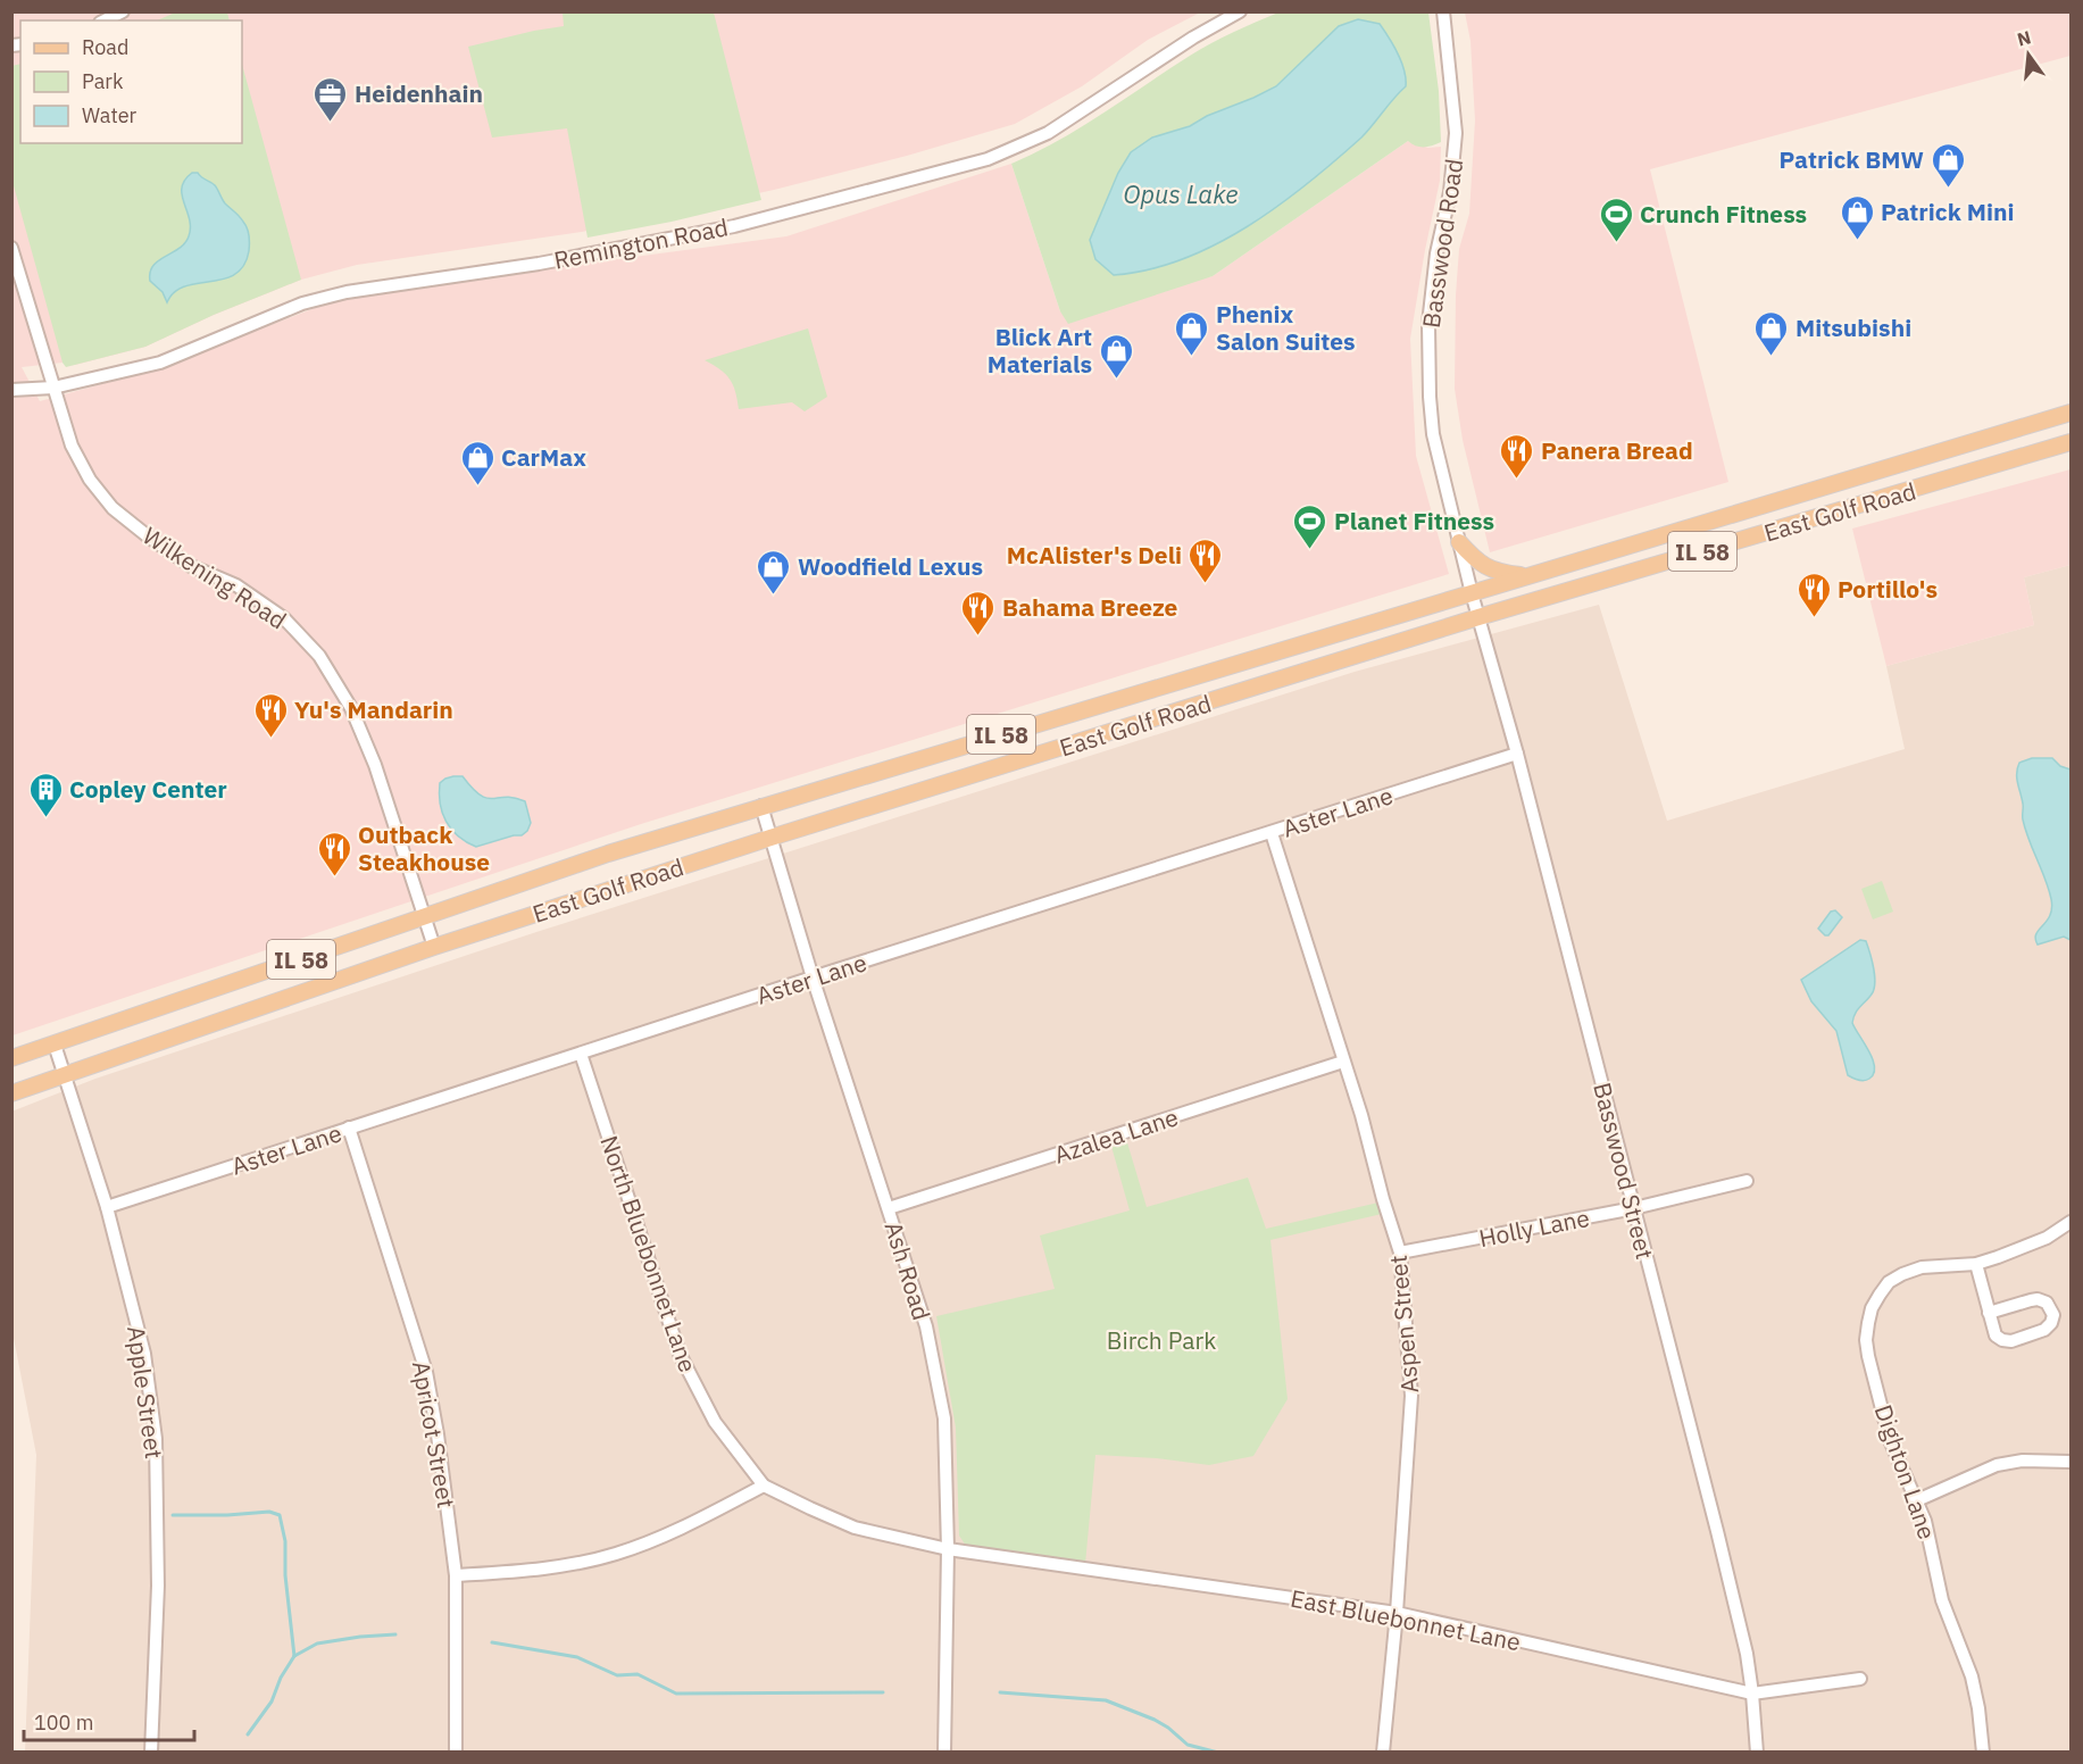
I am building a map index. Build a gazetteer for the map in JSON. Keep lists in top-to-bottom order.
{
  "streets": {
    "main road": ["East Golf Road", "IL 58"],
    "street": [
      "Remington Road",
      "Basswood Road",
      "Wilkening Road",
      "Aster Lane",
      "Azalea Lane",
      "Basswood Street",
      "Holly Lane",
      "North Bluebonnet Lane",
      "Ash Road",
      "Aspen Street",
      "Apple Street",
      "Apricot Street",
      "Dighton Lane",
      "East Bluebonnet Lane"
    ]
  },
  "crossings": [
    ["Remington Road", "Wilkening Road"],
    ["Basswood Road", "East Golf Road"],
    ["Basswood Road", "Basswood Street"],
    ["East Golf Road", "Wilkening Road"],
    ["East Golf Road", "Basswood Street"],
    ["East Golf Road", "Ash Road"],
    ["East Golf Road", "Apple Street"],
    ["Aster Lane", "Basswood Street"],
    ["Aster Lane", "North Bluebonnet Lane"],
    ["Aster Lane", "Ash Road"],
    ["Aster Lane", "Aspen Street"],
    ["Aster Lane", "Apple Street"],
    ["Aster Lane", "Apricot Street"],
    ["Azalea Lane", "Ash Road"],
    ["Azalea Lane", "Aspen Street"],
    ["Basswood Street", "Holly Lane"],
    ["Basswood Street", "East Bluebonnet Lane"],
    ["Holly Lane", "Aspen Street"],
    ["North Bluebonnet Lane", "Ash Road"],
    ["North Bluebonnet Lane", "East Bluebonnet Lane"],
    ["Ash Road", "East Bluebonnet Lane"],
    ["Aspen Street", "East Bluebonnet Lane"]
  ],
  "water": ["Opus Lake"],
  "parks": ["Birch Park"],
  "places": {
    "office": ["Heidenhain"],
    "shop": [
      "Patrick BMW",
      "Patrick Mini",
      "Phenix Salon Suites",
      "Mitsubishi",
      "Blick Art Materials",
      "CarMax",
      "Woodfield Lexus"
    ],
    "sports": ["Crunch Fitness", "Planet Fitness"],
    "restaurant": [
      "Panera Bread",
      "McAlister's Deli",
      "Portillo's",
      "Bahama Breeze",
      "Yu's Mandarin",
      "Outback Steakhouse"
    ],
    "building": ["Copley Center"]
  },
  "legend": ["Road", "Park", "Water"],
  "scale_bar": "100 m",
  "north": "top"
}
